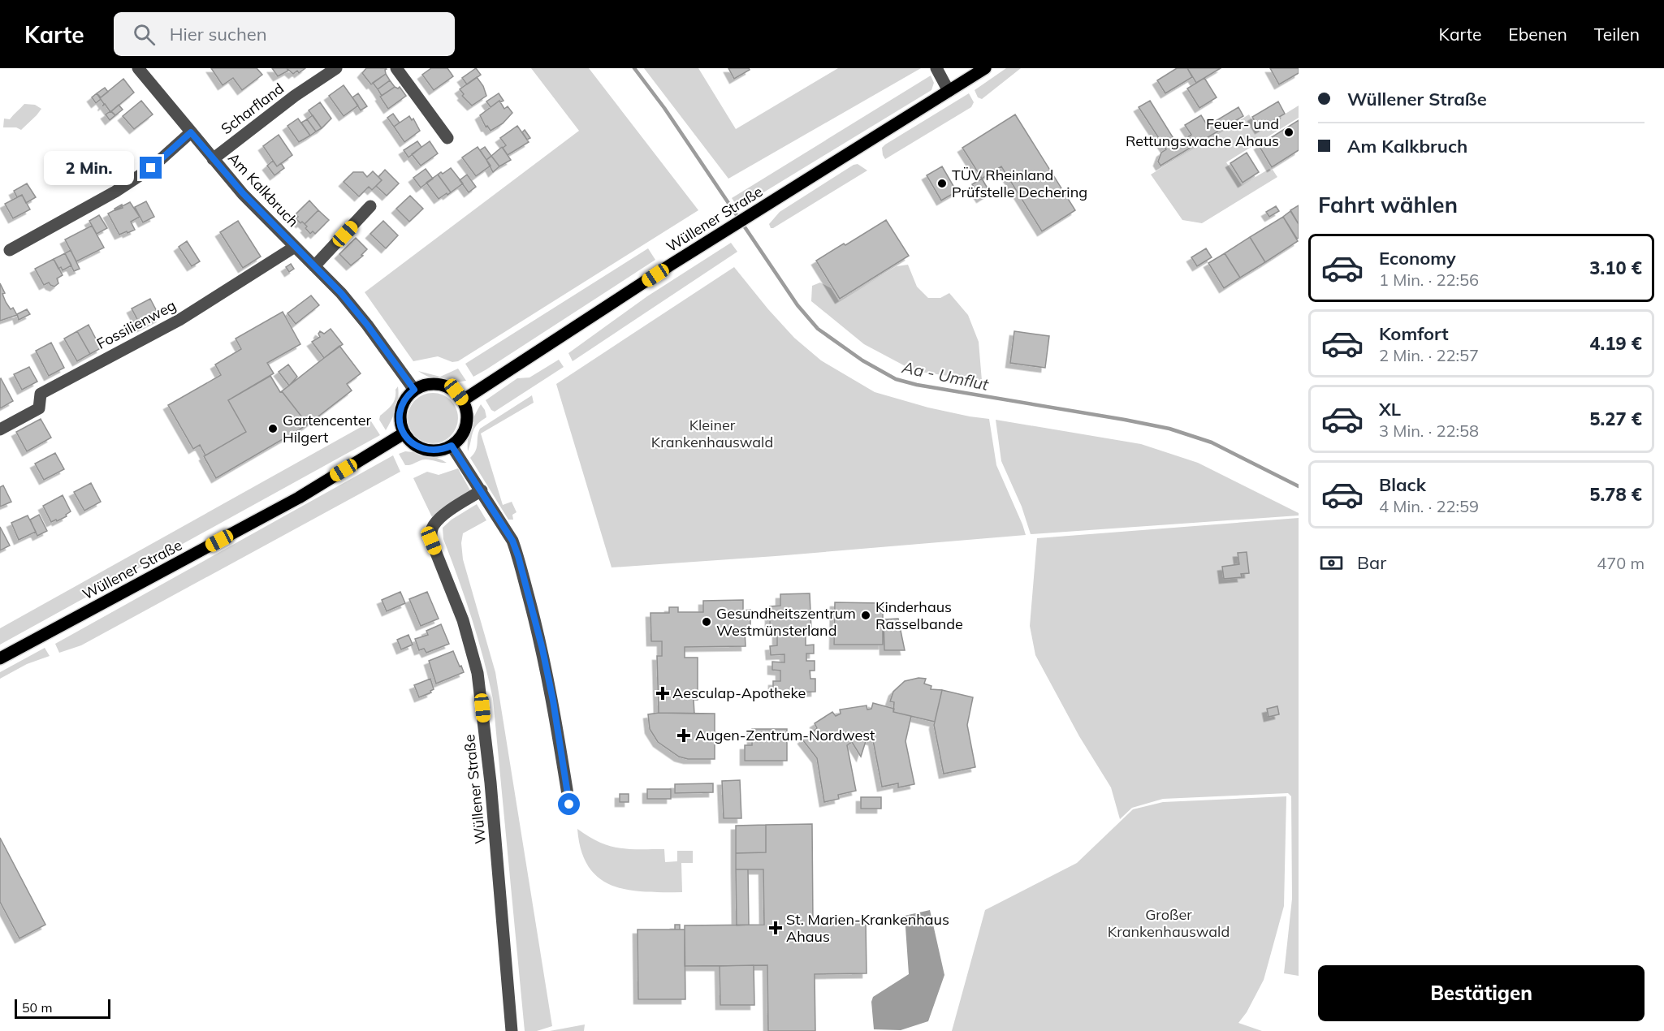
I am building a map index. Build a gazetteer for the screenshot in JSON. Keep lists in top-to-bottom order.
{
  "streets": {
    "main road": ["Wüllener Straße"],
    "street": ["Scharfland", "Am Kalkbruch", "Fossilienweg"]
  },
  "crossings": [
    ["Scharfland", "Am Kalkbruch"],
    ["Am Kalkbruch", "Wüllener Straße"],
    ["Am Kalkbruch", "Fossilienweg"]
  ],
  "water": ["Aa - Umflut"],
  "parks": ["Kleiner Krankenhauswald", "Großer Krankenhauswald"],
  "places": {
    "other": [
      "Feuer- und Rettungswache Ahaus",
      "TÜV Rheinland Prüfstelle Dechering",
      "Gartencenter Hilgert",
      "Kinderhaus Rasselbande",
      "Gesundheitszentrum Westmünsterland"
    ],
    "health": ["Aesculap-Apotheke", "Augen-Zentrum-Nordwest", "St. Marien-Krankenhaus Ahaus"]
  },
  "scale_bar": "50 m",
  "page": {
    "header": "Karte",
    "search": "Hier suchen",
    "nav": ["Karte", "Ebenen", "Teilen"],
    "banner": ["Wüllener Straße", "Am Kalkbruch"],
    "bubble": "2 Min.",
    "heading": "Fahrt wählen",
    "list": [
      {
        "name": "Economy",
        "note": "1 Min. · 22:56",
        "value": "3.10 €"
      },
      {
        "name": "Komfort",
        "note": "2 Min. · 22:57",
        "value": "4.19 €"
      },
      {
        "name": "XL",
        "note": "3 Min. · 22:58",
        "value": "5.27 €"
      },
      {
        "name": "Black",
        "note": "4 Min. · 22:59",
        "value": "5.78 €"
      }
    ],
    "pay": ["Bar", "470 m"],
    "buttons": "Bestätigen",
    "scale": "50 m"
  }
}
